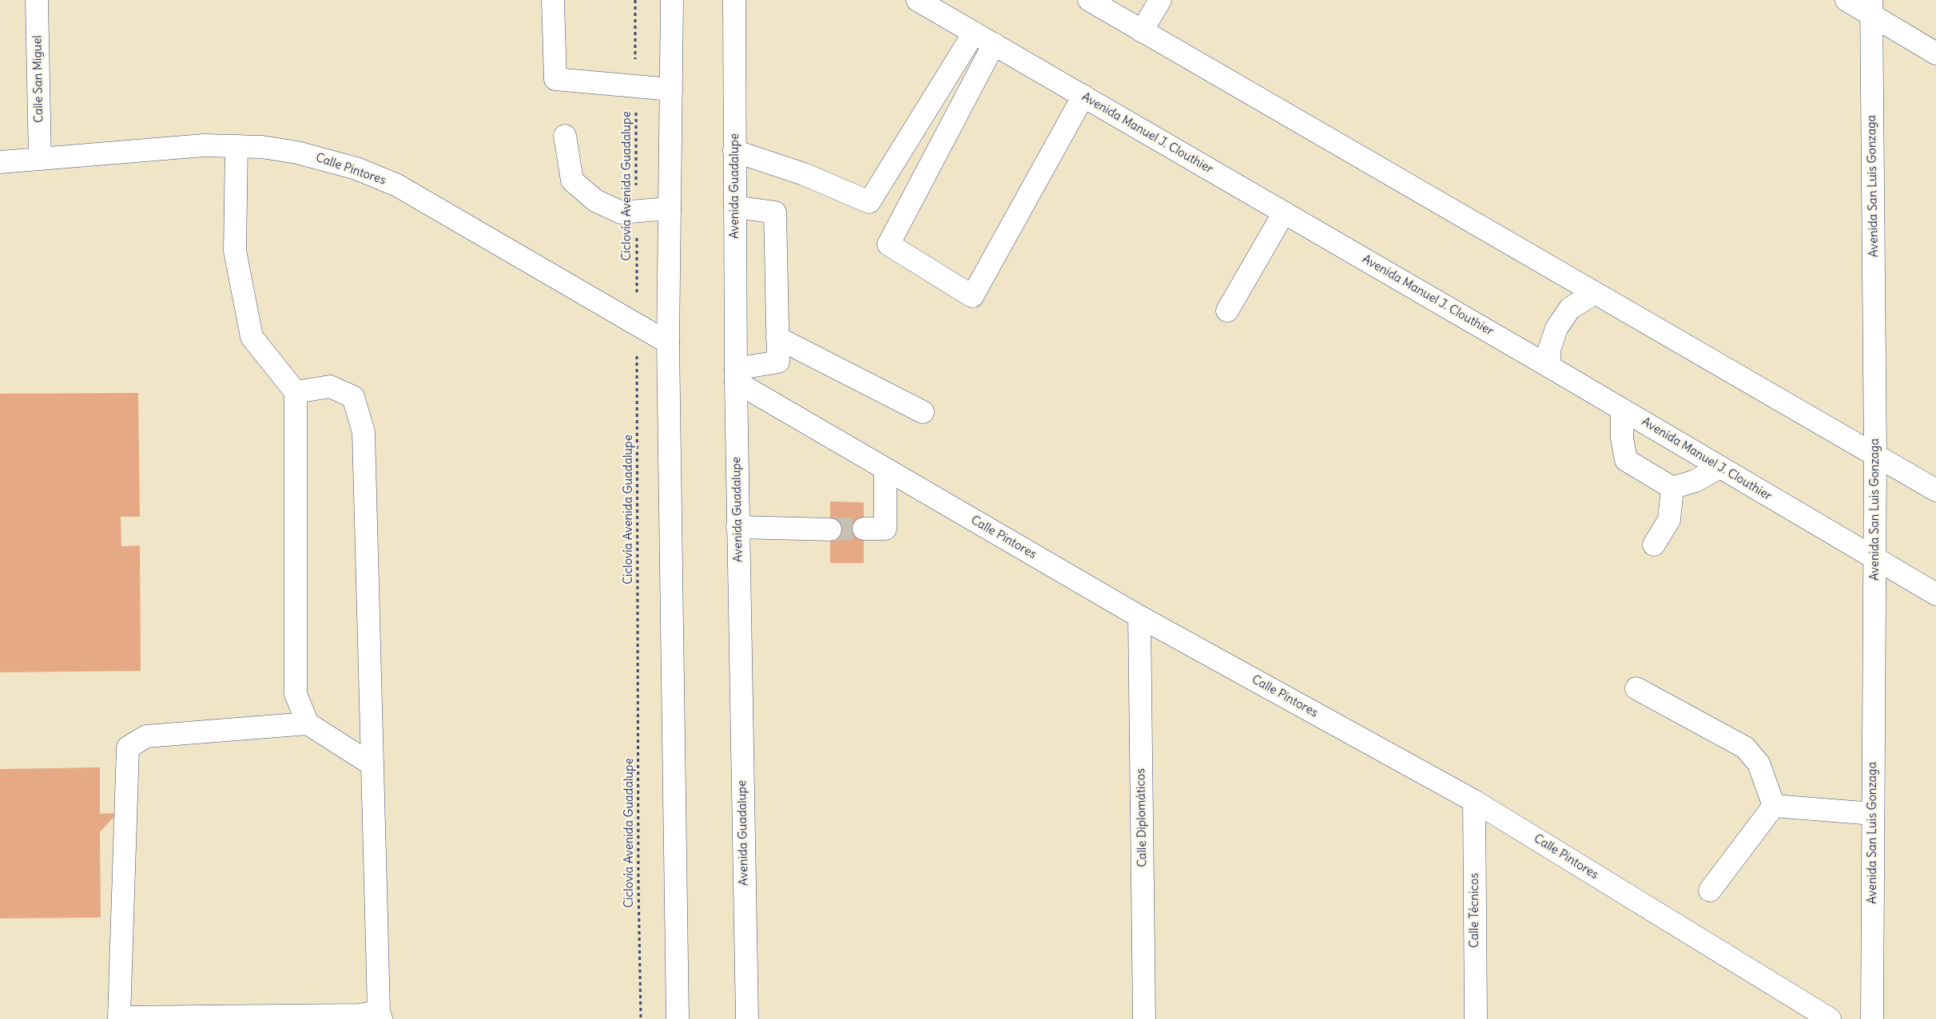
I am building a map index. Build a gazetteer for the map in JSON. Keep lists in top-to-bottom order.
{
  "streets": {
    "main road": [
      "Calle San Miguel",
      "Avenida Manuel J. Clouthier",
      "Calle Pintores",
      "Avenida Guadalupe",
      "Avenida San Luis Gonzaga",
      "Calle Diplomáticos",
      "Calle Técnicos"
    ],
    "path": ["Ciclovía Avenida Guadalupe"]
  },
  "crossings": [
    ["Calle San Miguel", "Calle Pintores"],
    ["Avenida Manuel J. Clouthier", "Avenida San Luis Gonzaga"],
    ["Calle Pintores", "Avenida Guadalupe"],
    ["Calle Pintores", "Calle Diplomáticos"],
    ["Calle Pintores", "Calle Técnicos"]
  ]
}
